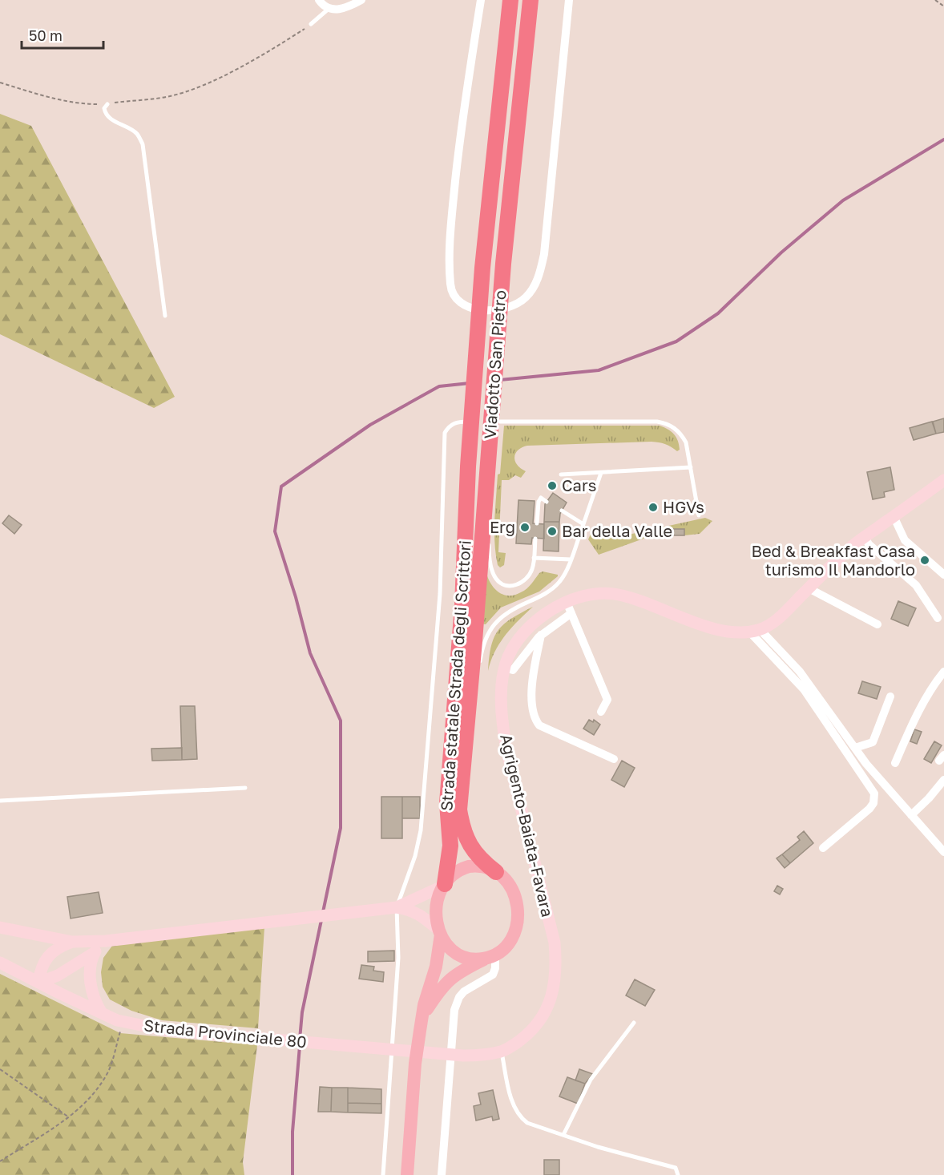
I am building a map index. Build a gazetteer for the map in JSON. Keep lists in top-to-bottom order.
{
  "streets": {
    "highway": ["Viadotto San Pietro", "Strada statale Strada degli Scrittori"],
    "street": ["Agrigento-Baiata-Favara", "Strada Provinciale 80"]
  },
  "crossings": [
    ["Viadotto San Pietro", "Strada statale Strada degli Scrittori"],
    ["Agrigento-Baiata-Favara", "Strada Provinciale 80"]
  ],
  "places": [
    "Cars",
    "HGVs",
    "Erg",
    "Bar della Valle",
    "Bed & Breakfast Casa turismo Il Mandorlo"
  ],
  "scale_bar": "50 m"
}
